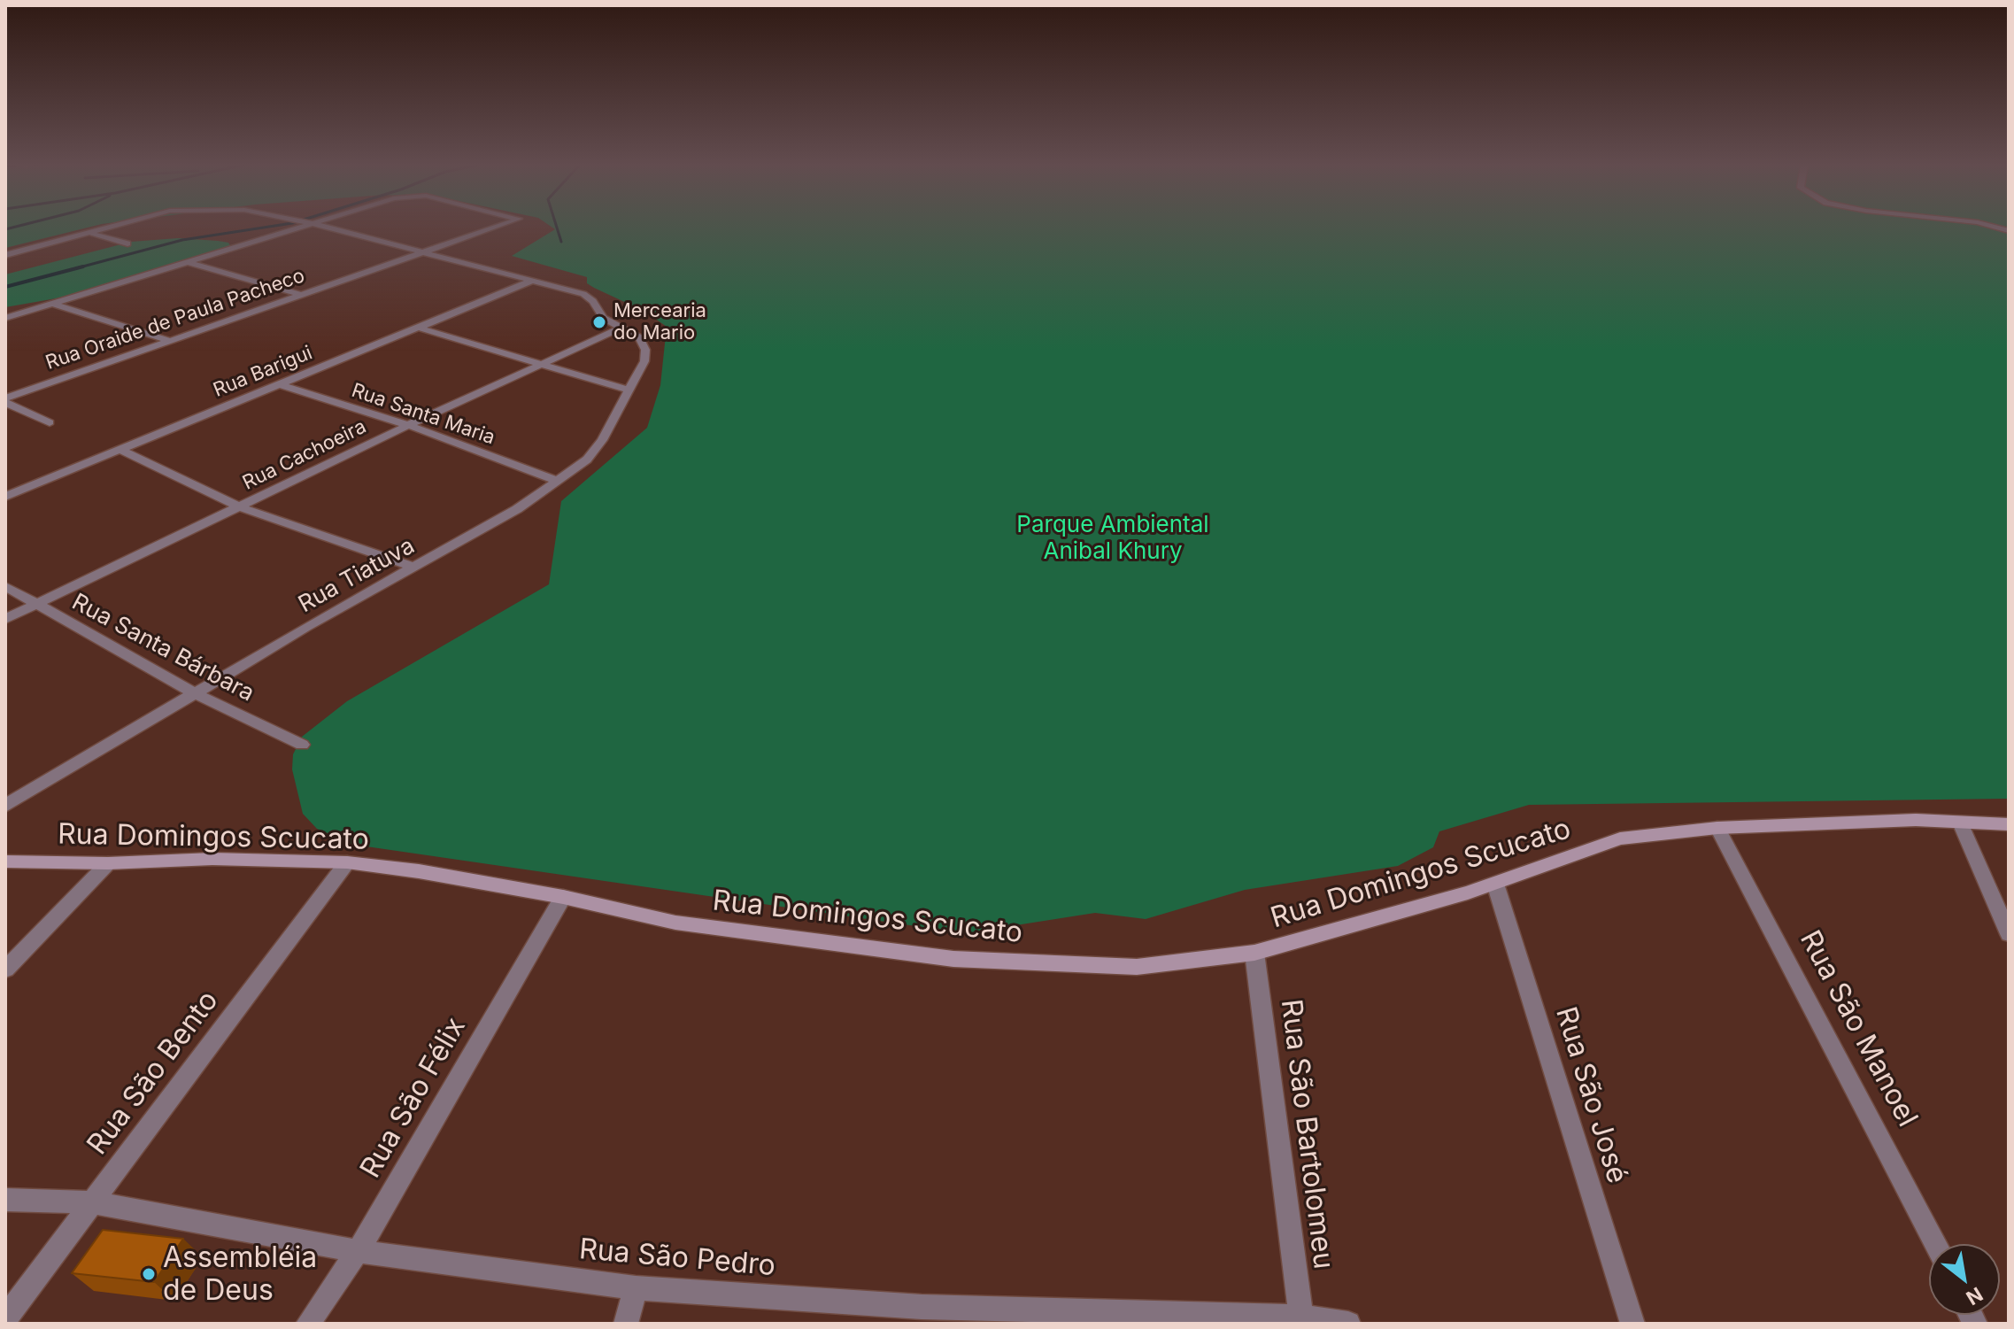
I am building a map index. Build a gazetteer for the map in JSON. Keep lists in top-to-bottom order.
{
  "streets": {
    "main road": ["Rua Domingos Scucato"],
    "street": [
      "Rua Oraide de Paula Pacheco",
      "Rua Barigui",
      "Rua Santa Maria",
      "Rua Cachoeira",
      "Rua Tiatuva",
      "Rua Santa Bárbara",
      "Rua São Manoel",
      "Rua São Bento",
      "Rua São José",
      "Rua São Félix",
      "Rua São Bartolomeu",
      "Rua São Pedro"
    ]
  },
  "crossings": [
    ["Rua Barigui", "Rua Santa Maria"],
    ["Rua Santa Maria", "Rua Cachoeira"],
    ["Rua Santa Maria", "Rua Tiatuva"],
    ["Rua Cachoeira", "Rua Tiatuva"],
    ["Rua Cachoeira", "Rua Santa Bárbara"],
    ["Rua Tiatuva", "Rua Santa Bárbara"],
    ["Rua Domingos Scucato", "Rua São Manoel"],
    ["Rua Domingos Scucato", "Rua São Bento"],
    ["Rua Domingos Scucato", "Rua São José"],
    ["Rua Domingos Scucato", "Rua São Félix"],
    ["Rua Domingos Scucato", "Rua São Bartolomeu"],
    ["Rua São Bento", "Rua São Pedro"],
    ["Rua São Félix", "Rua São Pedro"],
    ["Rua São Bartolomeu", "Rua São Pedro"]
  ],
  "parks": ["Parque Ambiental Anibal Khury"],
  "places": ["Mercearia do Mario", "Assembléia de Deus"],
  "north": "bottom right"
}
